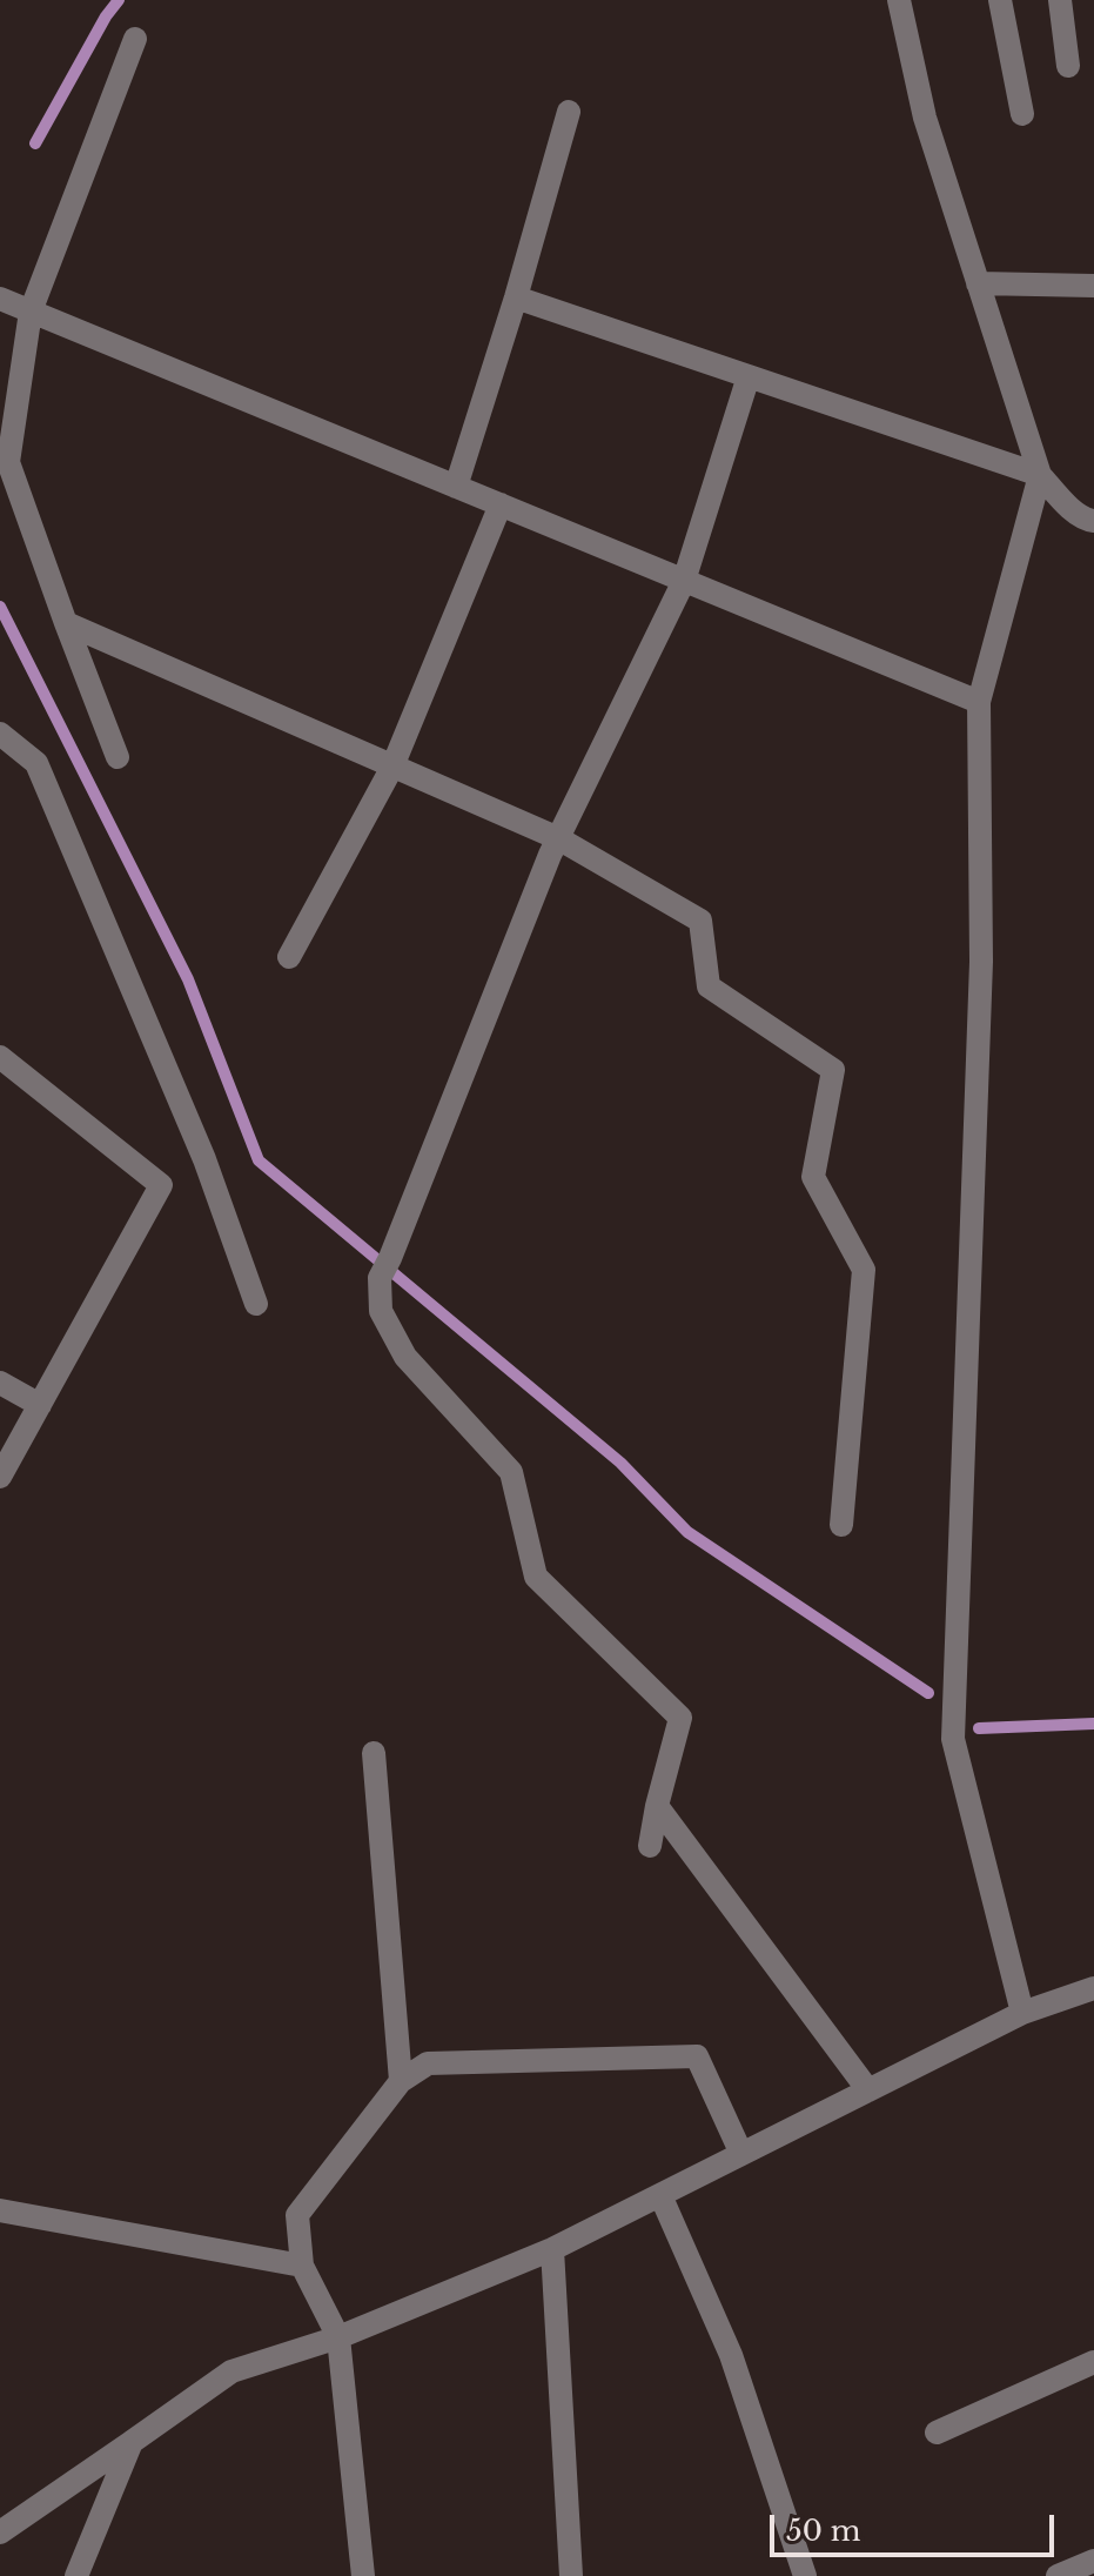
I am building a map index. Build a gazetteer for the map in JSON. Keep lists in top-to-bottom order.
{
  "scale_bar": "50 m"
}
